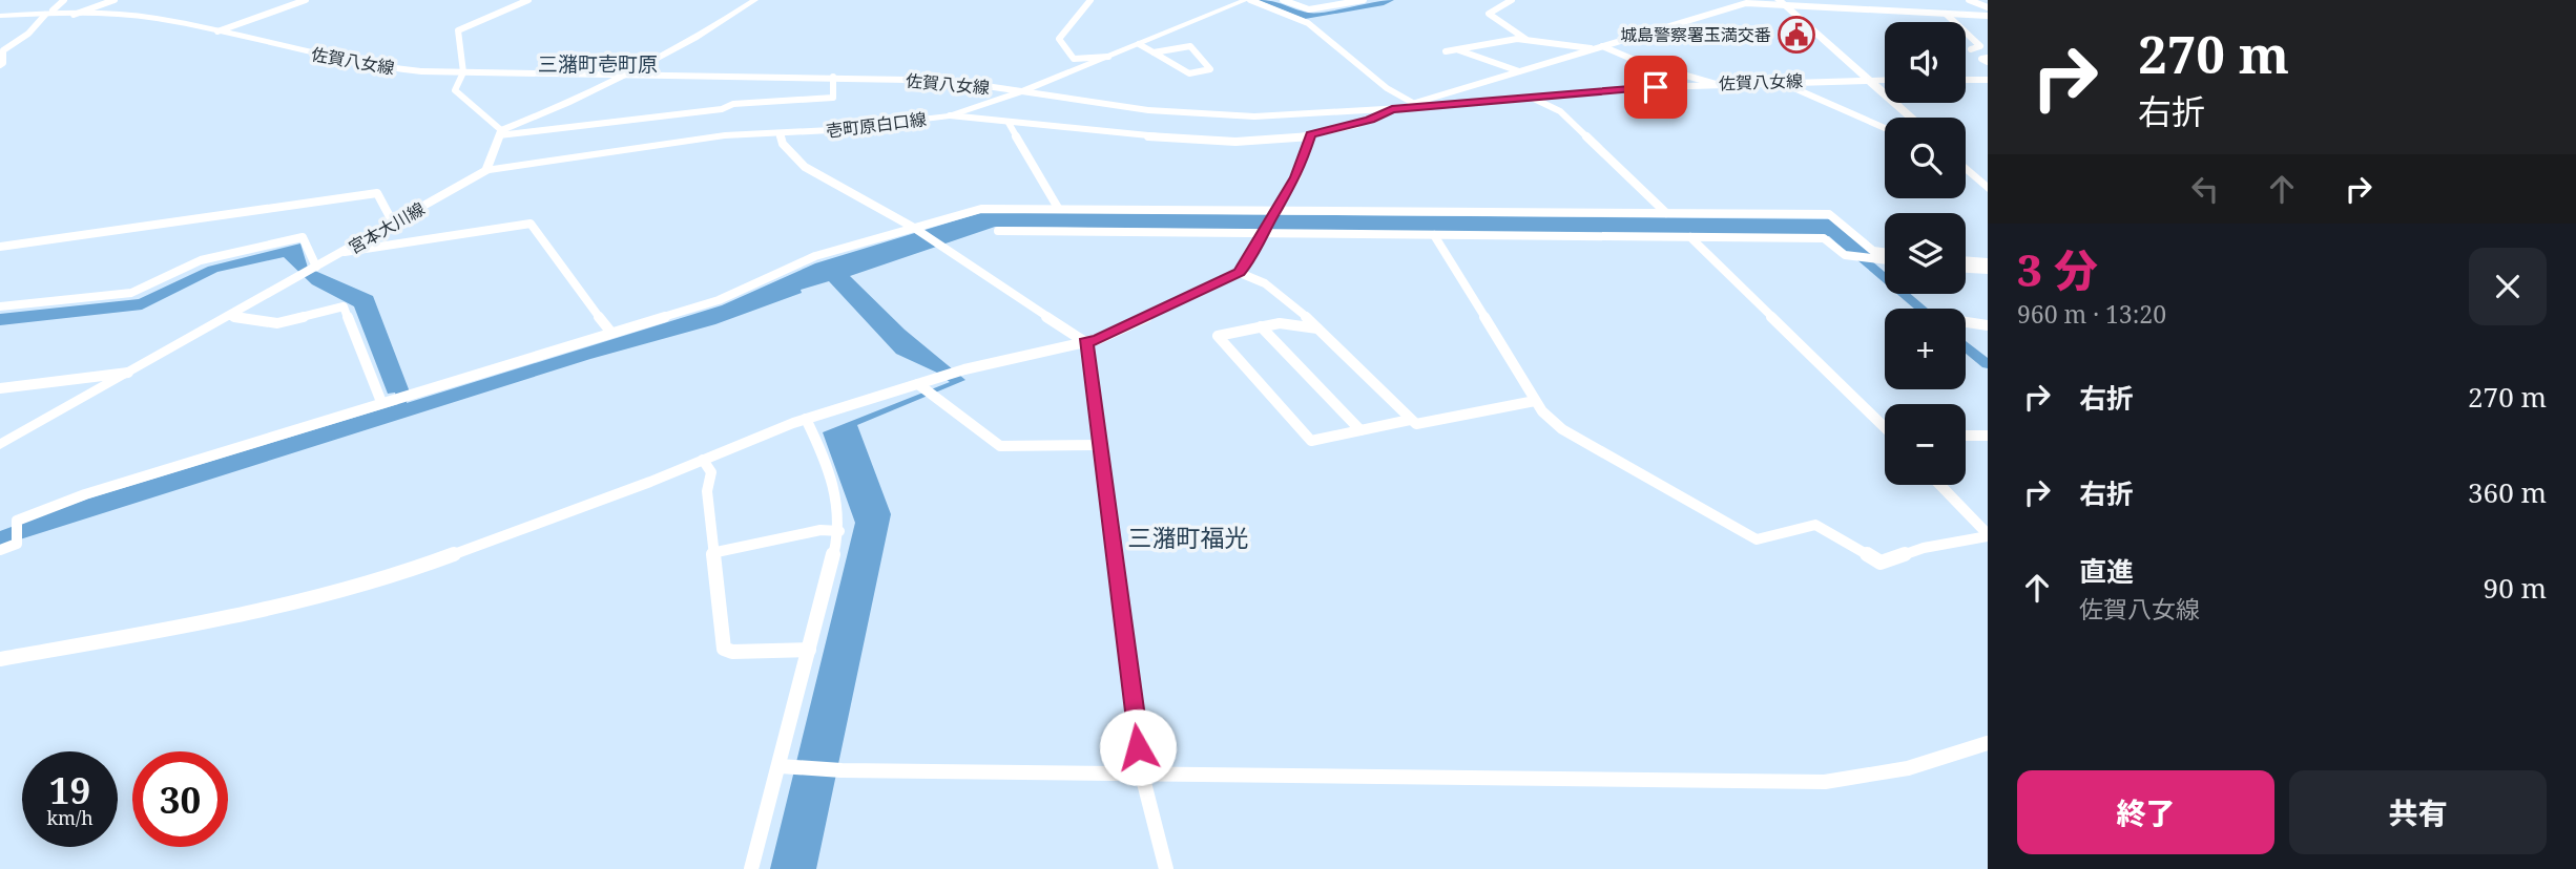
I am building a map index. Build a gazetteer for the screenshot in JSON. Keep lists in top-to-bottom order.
{
  "streets": {
    "main road": ["佐賀八女線", "壱町原白口線", "宮本大川線"]
  },
  "crossings": [
    ["佐賀八女線", "壱町原白口線"],
    ["壱町原白口線", "宮本大川線"]
  ],
  "districts": ["三潴町壱町原", "三潴町福光"],
  "places": {
    "public building": ["城島警察署玉満交番"]
  },
  "page": {
    "turn": ["270 m", "右折"],
    "map_buttons": ["+", "−"],
    "heading": ["3 分", "960 m · 13:20"],
    "list": [
      {
        "name": "右折",
        "value": "270 m"
      },
      {
        "name": "右折",
        "value": "360 m"
      },
      {
        "name": "直進",
        "note": "佐賀八女線",
        "value": "90 m"
      }
    ],
    "speed": "19 km/h",
    "limit": "30",
    "buttons": ["終了", "共有"]
  }
}
